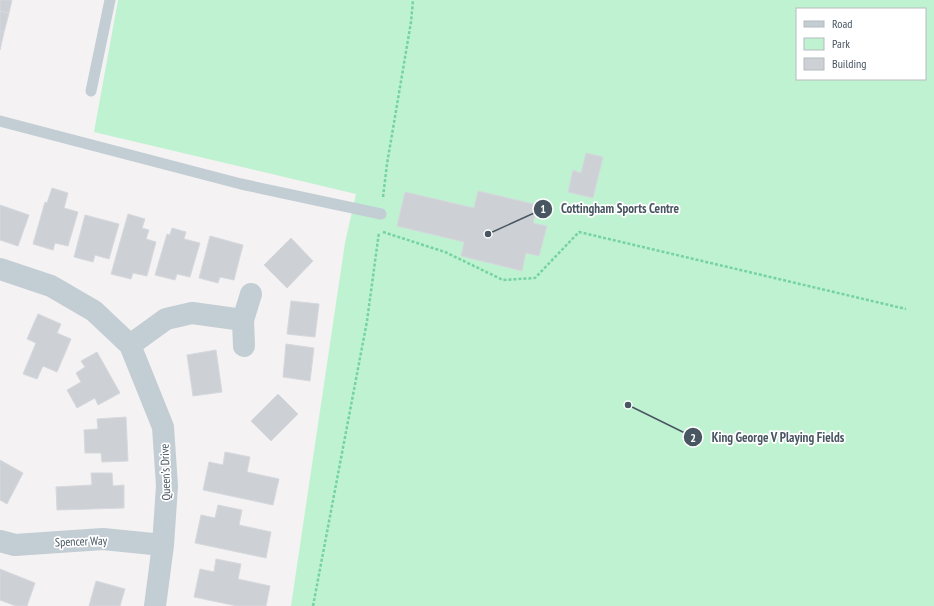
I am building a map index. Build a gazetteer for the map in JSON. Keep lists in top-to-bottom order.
{
  "streets": {
    "street": ["Queen's Drive", "Spencer Way"]
  },
  "crossings": [
    ["Queen's Drive", "Spencer Way"]
  ],
  "places": ["Cottingham Sports Centre", "King George V Playing Fields"],
  "legend": ["Road", "Park", "Building"]
}
